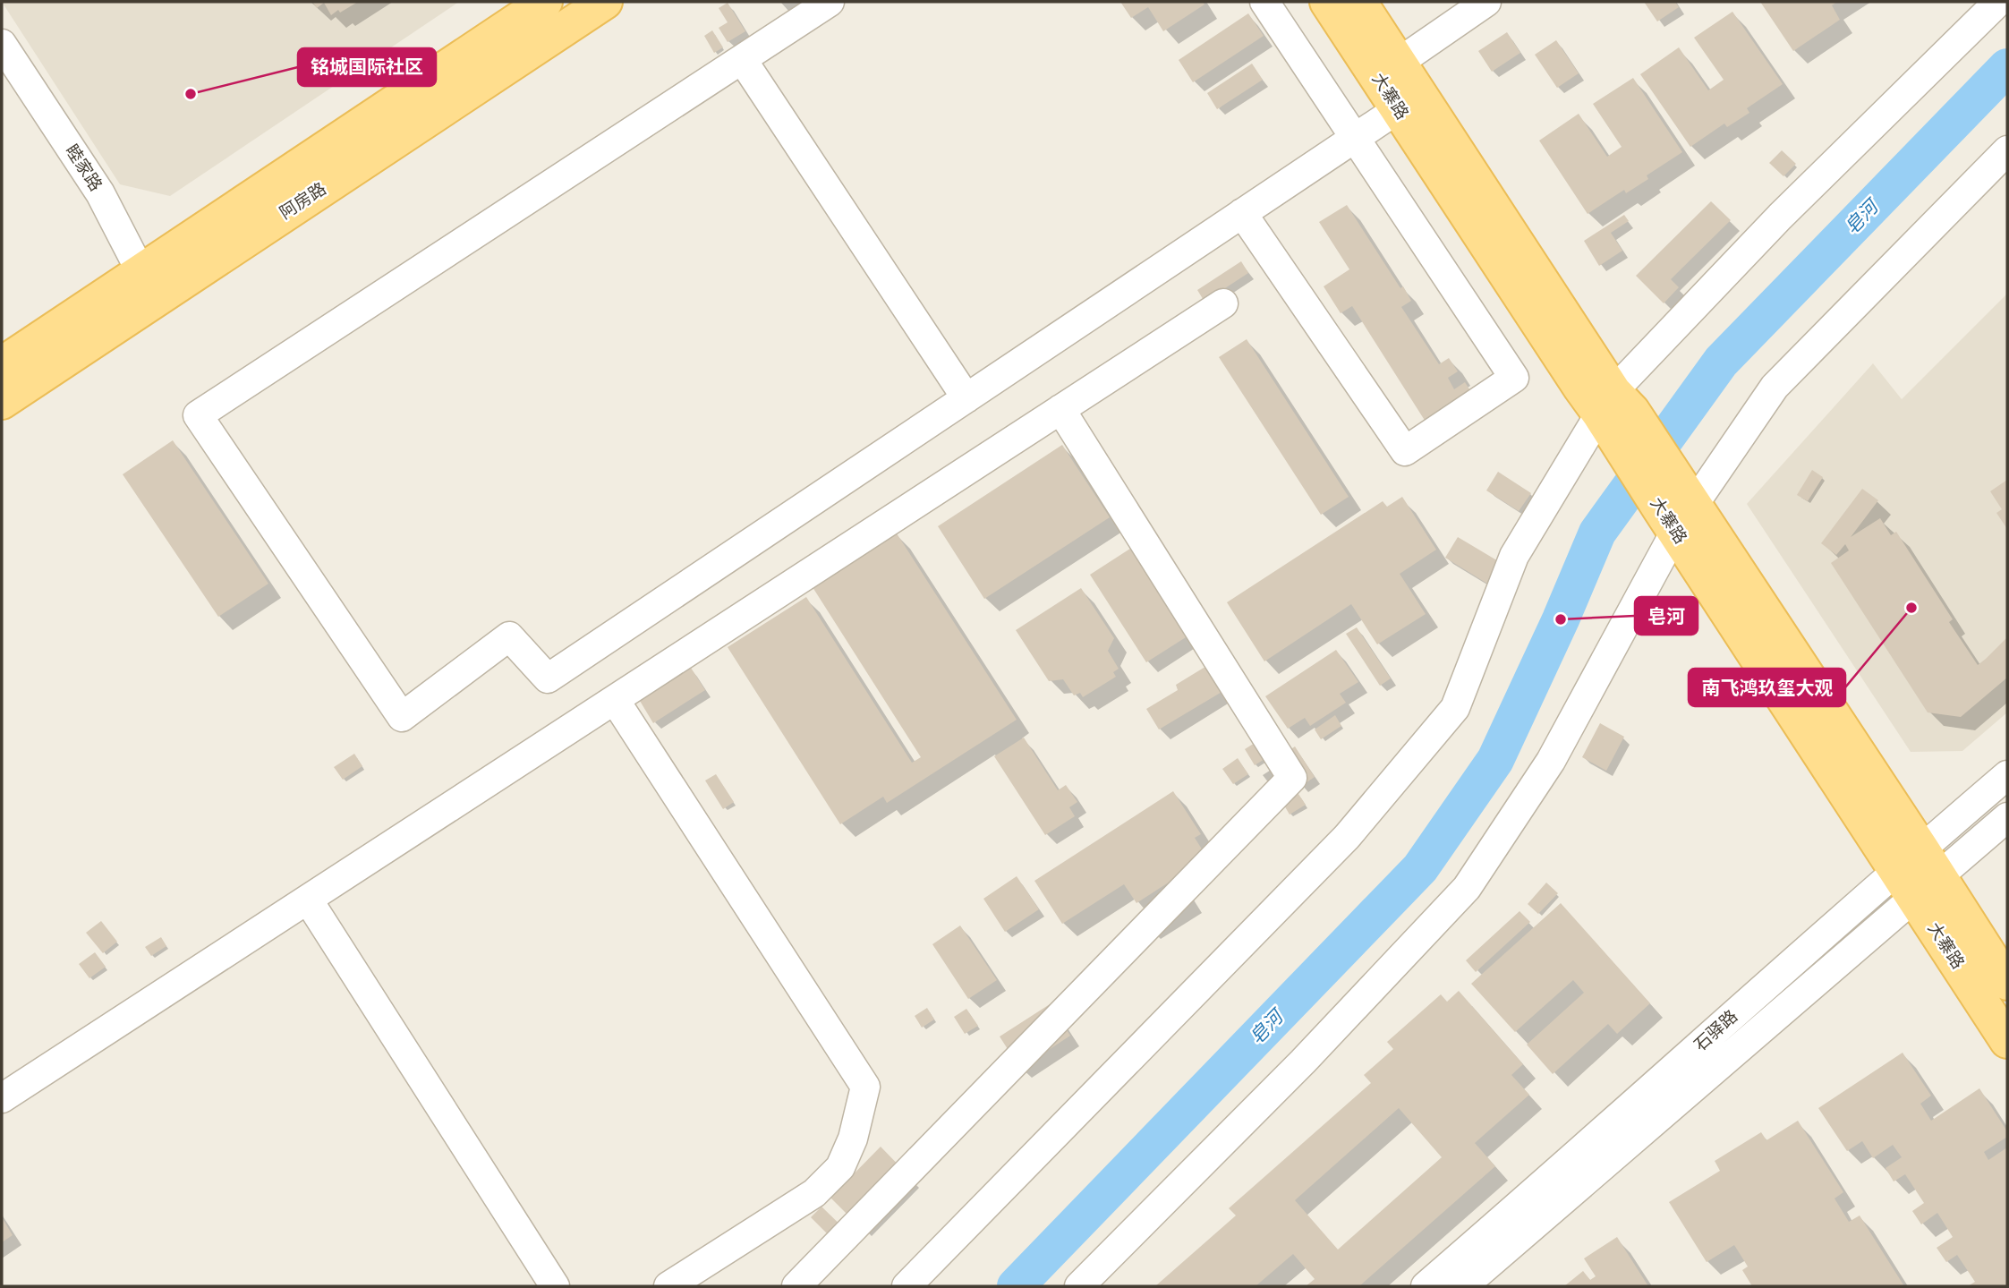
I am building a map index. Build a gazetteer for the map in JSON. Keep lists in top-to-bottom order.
{
  "streets": {
    "main road": ["大寨路", "阿房路"],
    "street": ["睦家路", "石驿路"]
  },
  "crossings": [
    ["大寨路", "石驿路"],
    ["睦家路", "阿房路"]
  ],
  "water": ["皂河"],
  "places": ["铭城国际社区", "南飞鸿玖玺大观", "皂河"]
}
